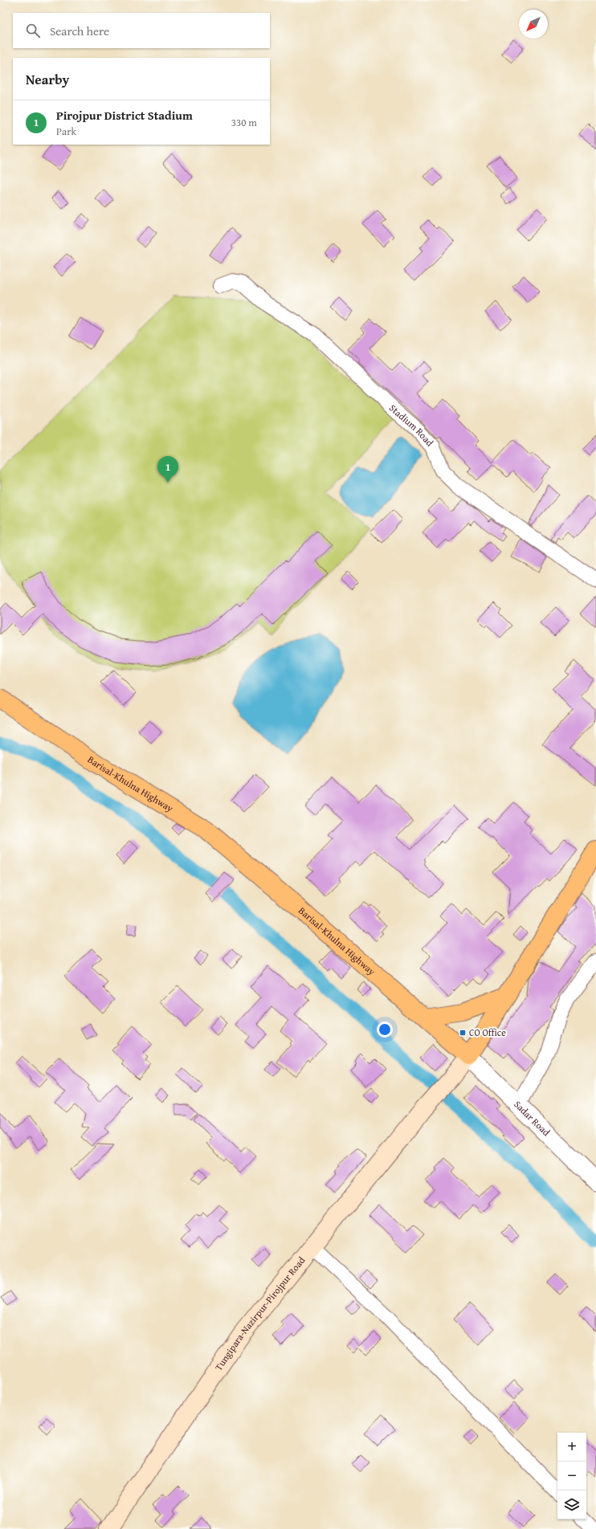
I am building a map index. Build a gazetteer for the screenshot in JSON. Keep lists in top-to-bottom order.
{
  "streets": {
    "highway": ["Barisal-Khulna Highway"],
    "main road": ["Tungipara-Nazirpur-Pirojpur Road"],
    "street": ["Stadium Road", "Sadar Road"]
  },
  "crossings": [
    ["Barisal-Khulna Highway", "Sadar Road"],
    ["Barisal-Khulna Highway", "Tungipara-Nazirpur-Pirojpur Road"],
    ["Sadar Road", "Tungipara-Nazirpur-Pirojpur Road"]
  ],
  "places": {
    "transit": ["CO Office"]
  },
  "north": "bottom left",
  "page": {
    "search": "Search here",
    "heading": "Nearby",
    "list": [
      {
        "mark": "1",
        "name": "Pirojpur District Stadium",
        "note": "Park",
        "value": "330 m"
      }
    ],
    "pins": "1",
    "map_buttons": ["+", "−"]
  }
}
